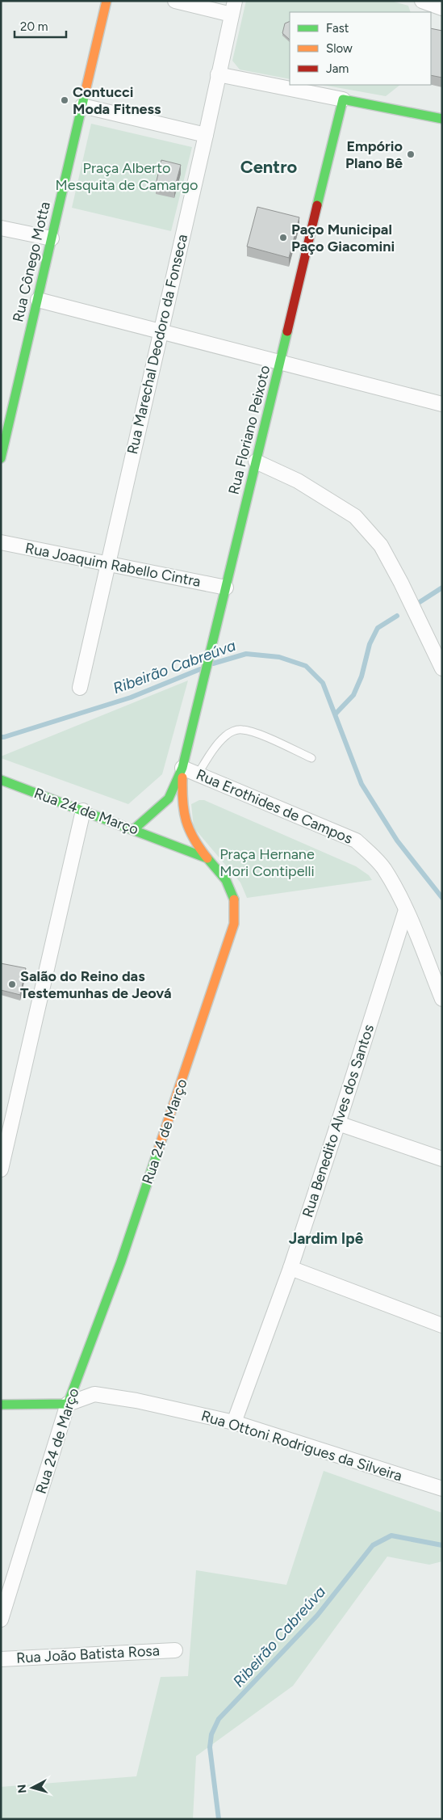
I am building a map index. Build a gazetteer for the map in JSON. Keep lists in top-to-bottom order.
{
  "streets": {
    "street": [
      "Rua Cônego Motta",
      "Rua Marechal Deodoro da Fonseca",
      "Rua Floriano Peixoto",
      "Rua Joaquim Rabello Cintra",
      "Rua Erothides de Campos",
      "Rua 24 de Março",
      "Rua Benedito Alves dos Santos",
      "Rua Ottoni Rodrigues da Silveira",
      "Rua João Batista Rosa"
    ]
  },
  "crossings": [
    ["Rua Marechal Deodoro da Fonseca", "Rua Joaquim Rabello Cintra"],
    ["Rua Floriano Peixoto", "Rua Joaquim Rabello Cintra"],
    ["Rua Floriano Peixoto", "Rua Erothides de Campos"],
    ["Rua Erothides de Campos", "Rua Benedito Alves dos Santos"],
    ["Rua 24 de Março", "Rua Ottoni Rodrigues da Silveira"],
    ["Rua Benedito Alves dos Santos", "Rua Ottoni Rodrigues da Silveira"]
  ],
  "districts": ["Centro", "Jardim Ipê"],
  "water": ["Ribeirão Cabreúva"],
  "parks": ["Praça Alberto Mesquita de Camargo", "Praça Hernane Mori Contipelli"],
  "places": [
    "Contucci Moda Fitness",
    "Empório Plano Bê",
    "Paço Municipal Paço Giacomini",
    "Salão do Reino das Testemunhas de Jeová"
  ],
  "legend": ["Fast", "Slow", "Jam"],
  "scale_bar": "20 m",
  "north": "left"
}
